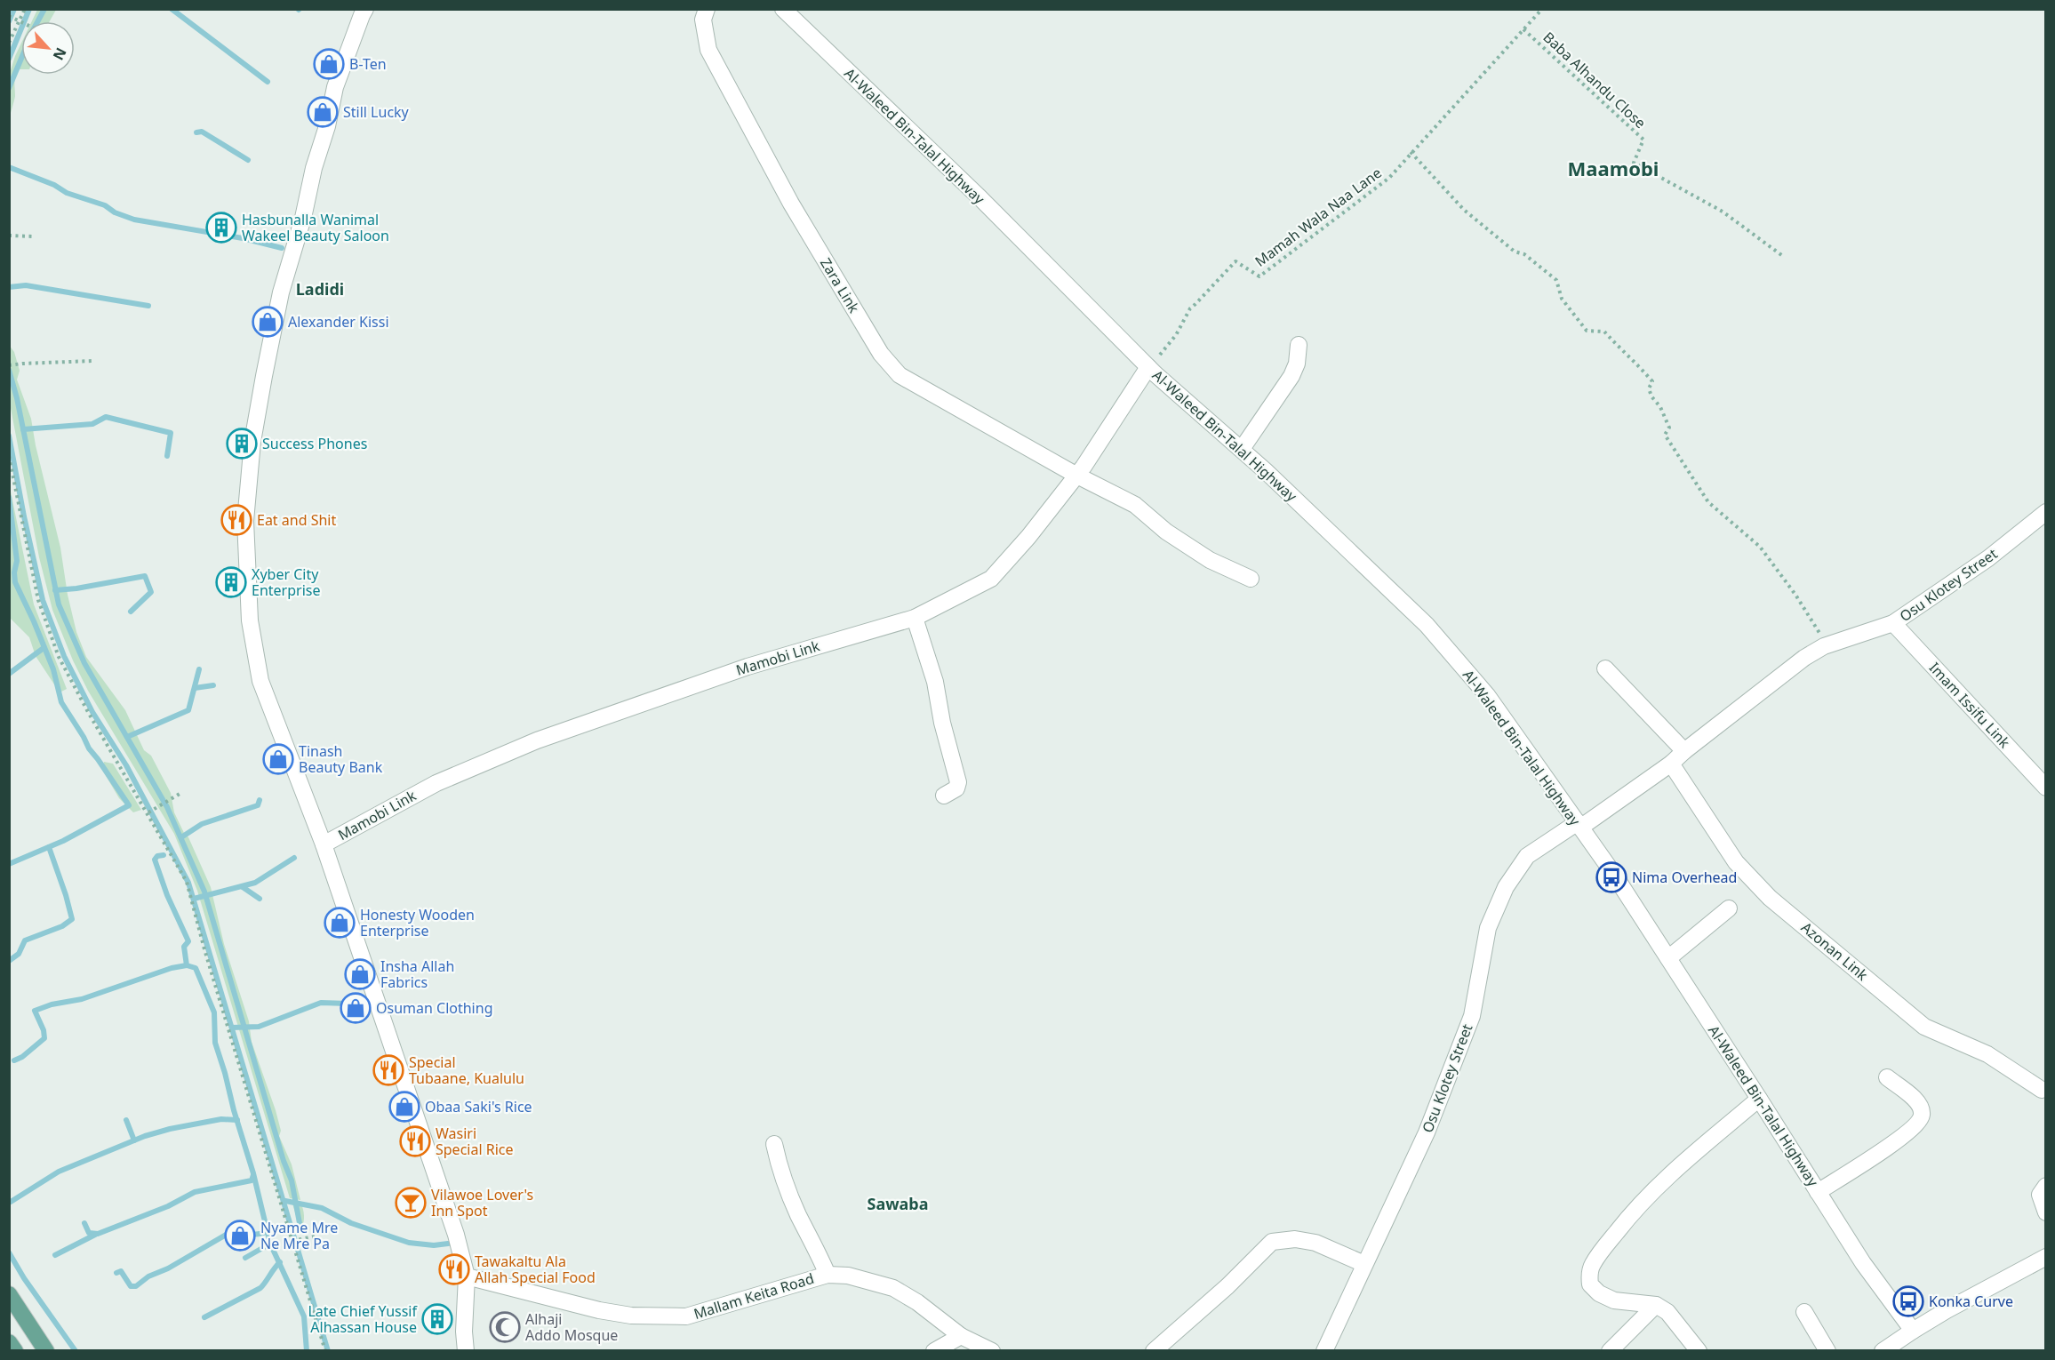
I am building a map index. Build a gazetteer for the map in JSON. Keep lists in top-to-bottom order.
{
  "streets": {
    "street": [
      "Al-Waleed Bin-Talal Highway",
      "Zara Link",
      "Osu Klotey Street",
      "Mamobi Link",
      "Imam Issifu Link",
      "Azonan Link",
      "Mallam Keita Road"
    ],
    "path": ["Baba Alhandu Close", "Mamah Wala Naa Lane"]
  },
  "crossings": [
    ["Baba Alhandu Close", "Mamah Wala Naa Lane"],
    ["Al-Waleed Bin-Talal Highway", "Mamah Wala Naa Lane"],
    ["Al-Waleed Bin-Talal Highway", "Osu Klotey Street"],
    ["Al-Waleed Bin-Talal Highway", "Mamobi Link"],
    ["Mamah Wala Naa Lane", "Mamobi Link"],
    ["Zara Link", "Mamobi Link"],
    ["Osu Klotey Street", "Imam Issifu Link"],
    ["Osu Klotey Street", "Azonan Link"]
  ],
  "districts": ["Maamobi", "Ladidi", "Sawaba"],
  "places": {
    "shop": [
      "B-Ten",
      "Still Lucky",
      "Alexander Kissi",
      "Tinash Beauty Bank",
      "Honesty Wooden Enterprise",
      "Insha Allah Fabrics",
      "Osuman Clothing",
      "Obaa Saki's Rice",
      "Nyame Mre Ne Mre Pa"
    ],
    "building": [
      "Hasbunalla Wanimal Wakeel Beauty Saloon",
      "Success Phones",
      "Xyber City Enterprise",
      "Late Chief Yussif Alhassan House"
    ],
    "restaurant": [
      "Eat and Shit",
      "Special Tubaane, Kualulu",
      "Wasiri Special Rice",
      "Tawakaltu Ala Allah Special Food"
    ],
    "bus stop": ["Nima Overhead", "Konka Curve"],
    "bar": ["Vilawoe Lover's Inn Spot"],
    "mosque": ["Alhaji Addo Mosque"]
  },
  "north": "bottom right"
}
